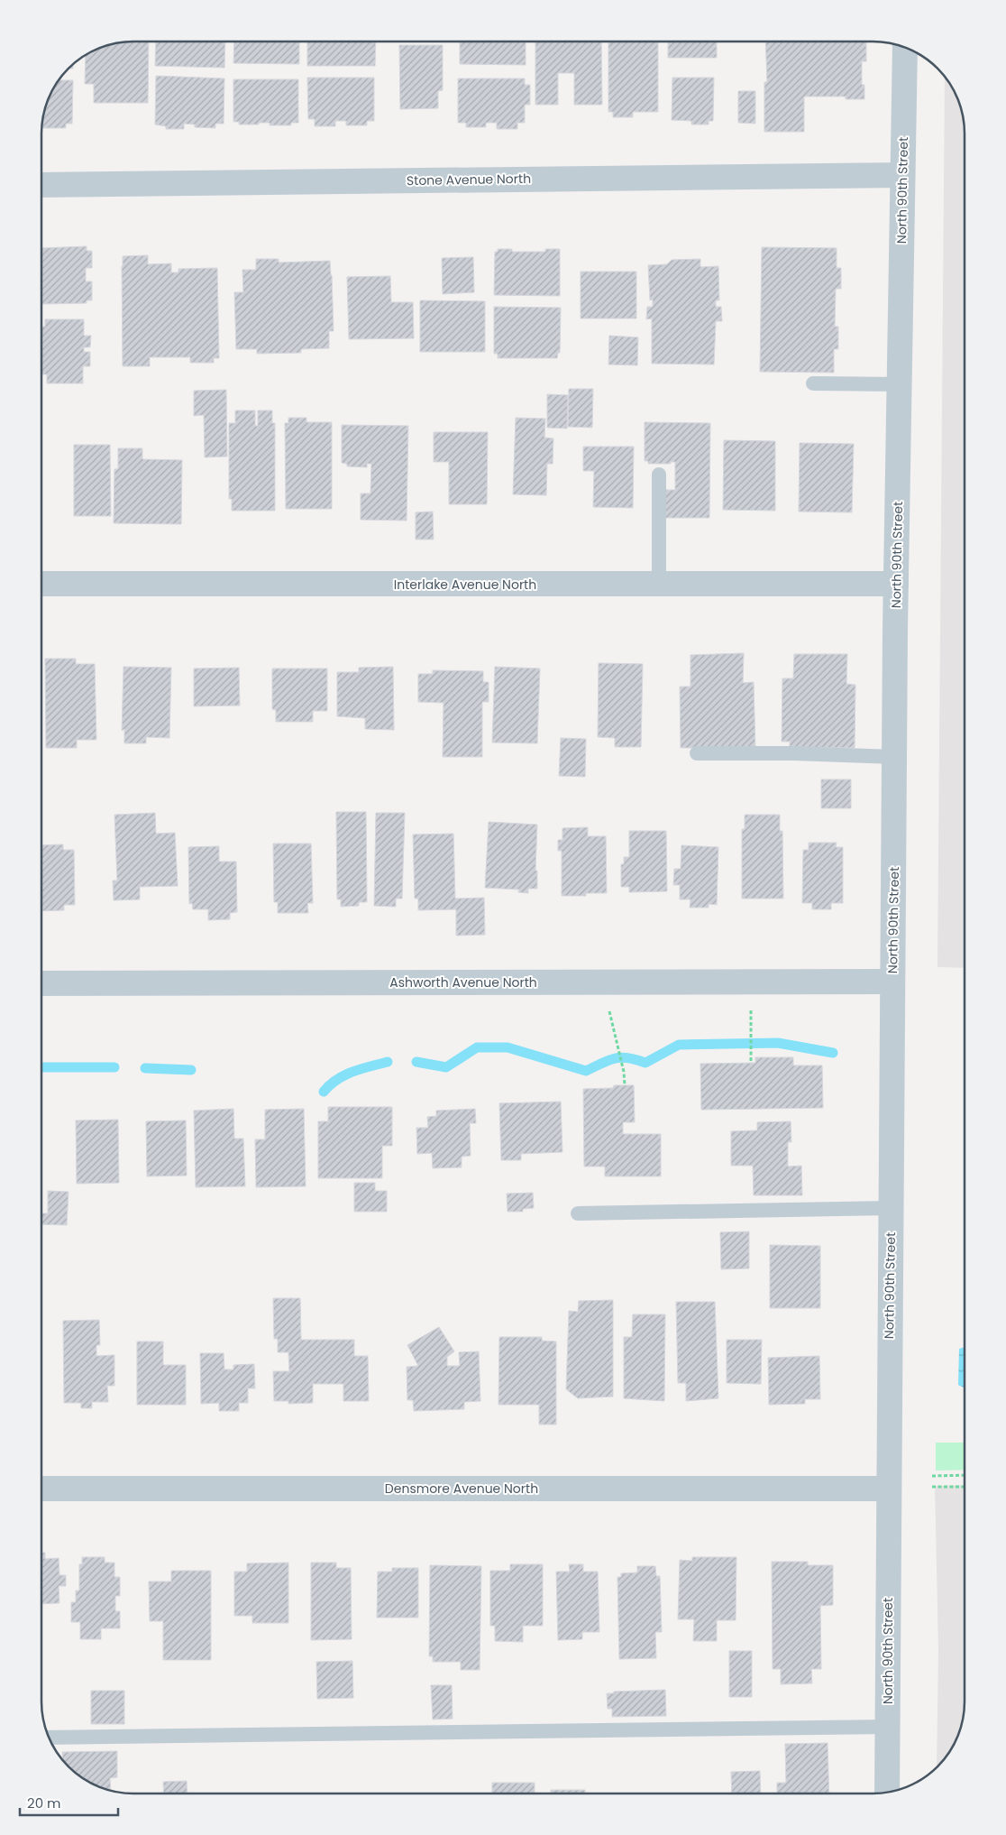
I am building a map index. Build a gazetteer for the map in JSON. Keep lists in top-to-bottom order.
{
  "streets": {
    "street": [
      "Stone Avenue North",
      "North 90th Street",
      "Interlake Avenue North",
      "Ashworth Avenue North",
      "Densmore Avenue North"
    ]
  },
  "crossings": [
    ["Stone Avenue North", "North 90th Street"],
    ["North 90th Street", "Interlake Avenue North"],
    ["North 90th Street", "Ashworth Avenue North"],
    ["North 90th Street", "Densmore Avenue North"]
  ],
  "scale_bar": "20 m"
}
